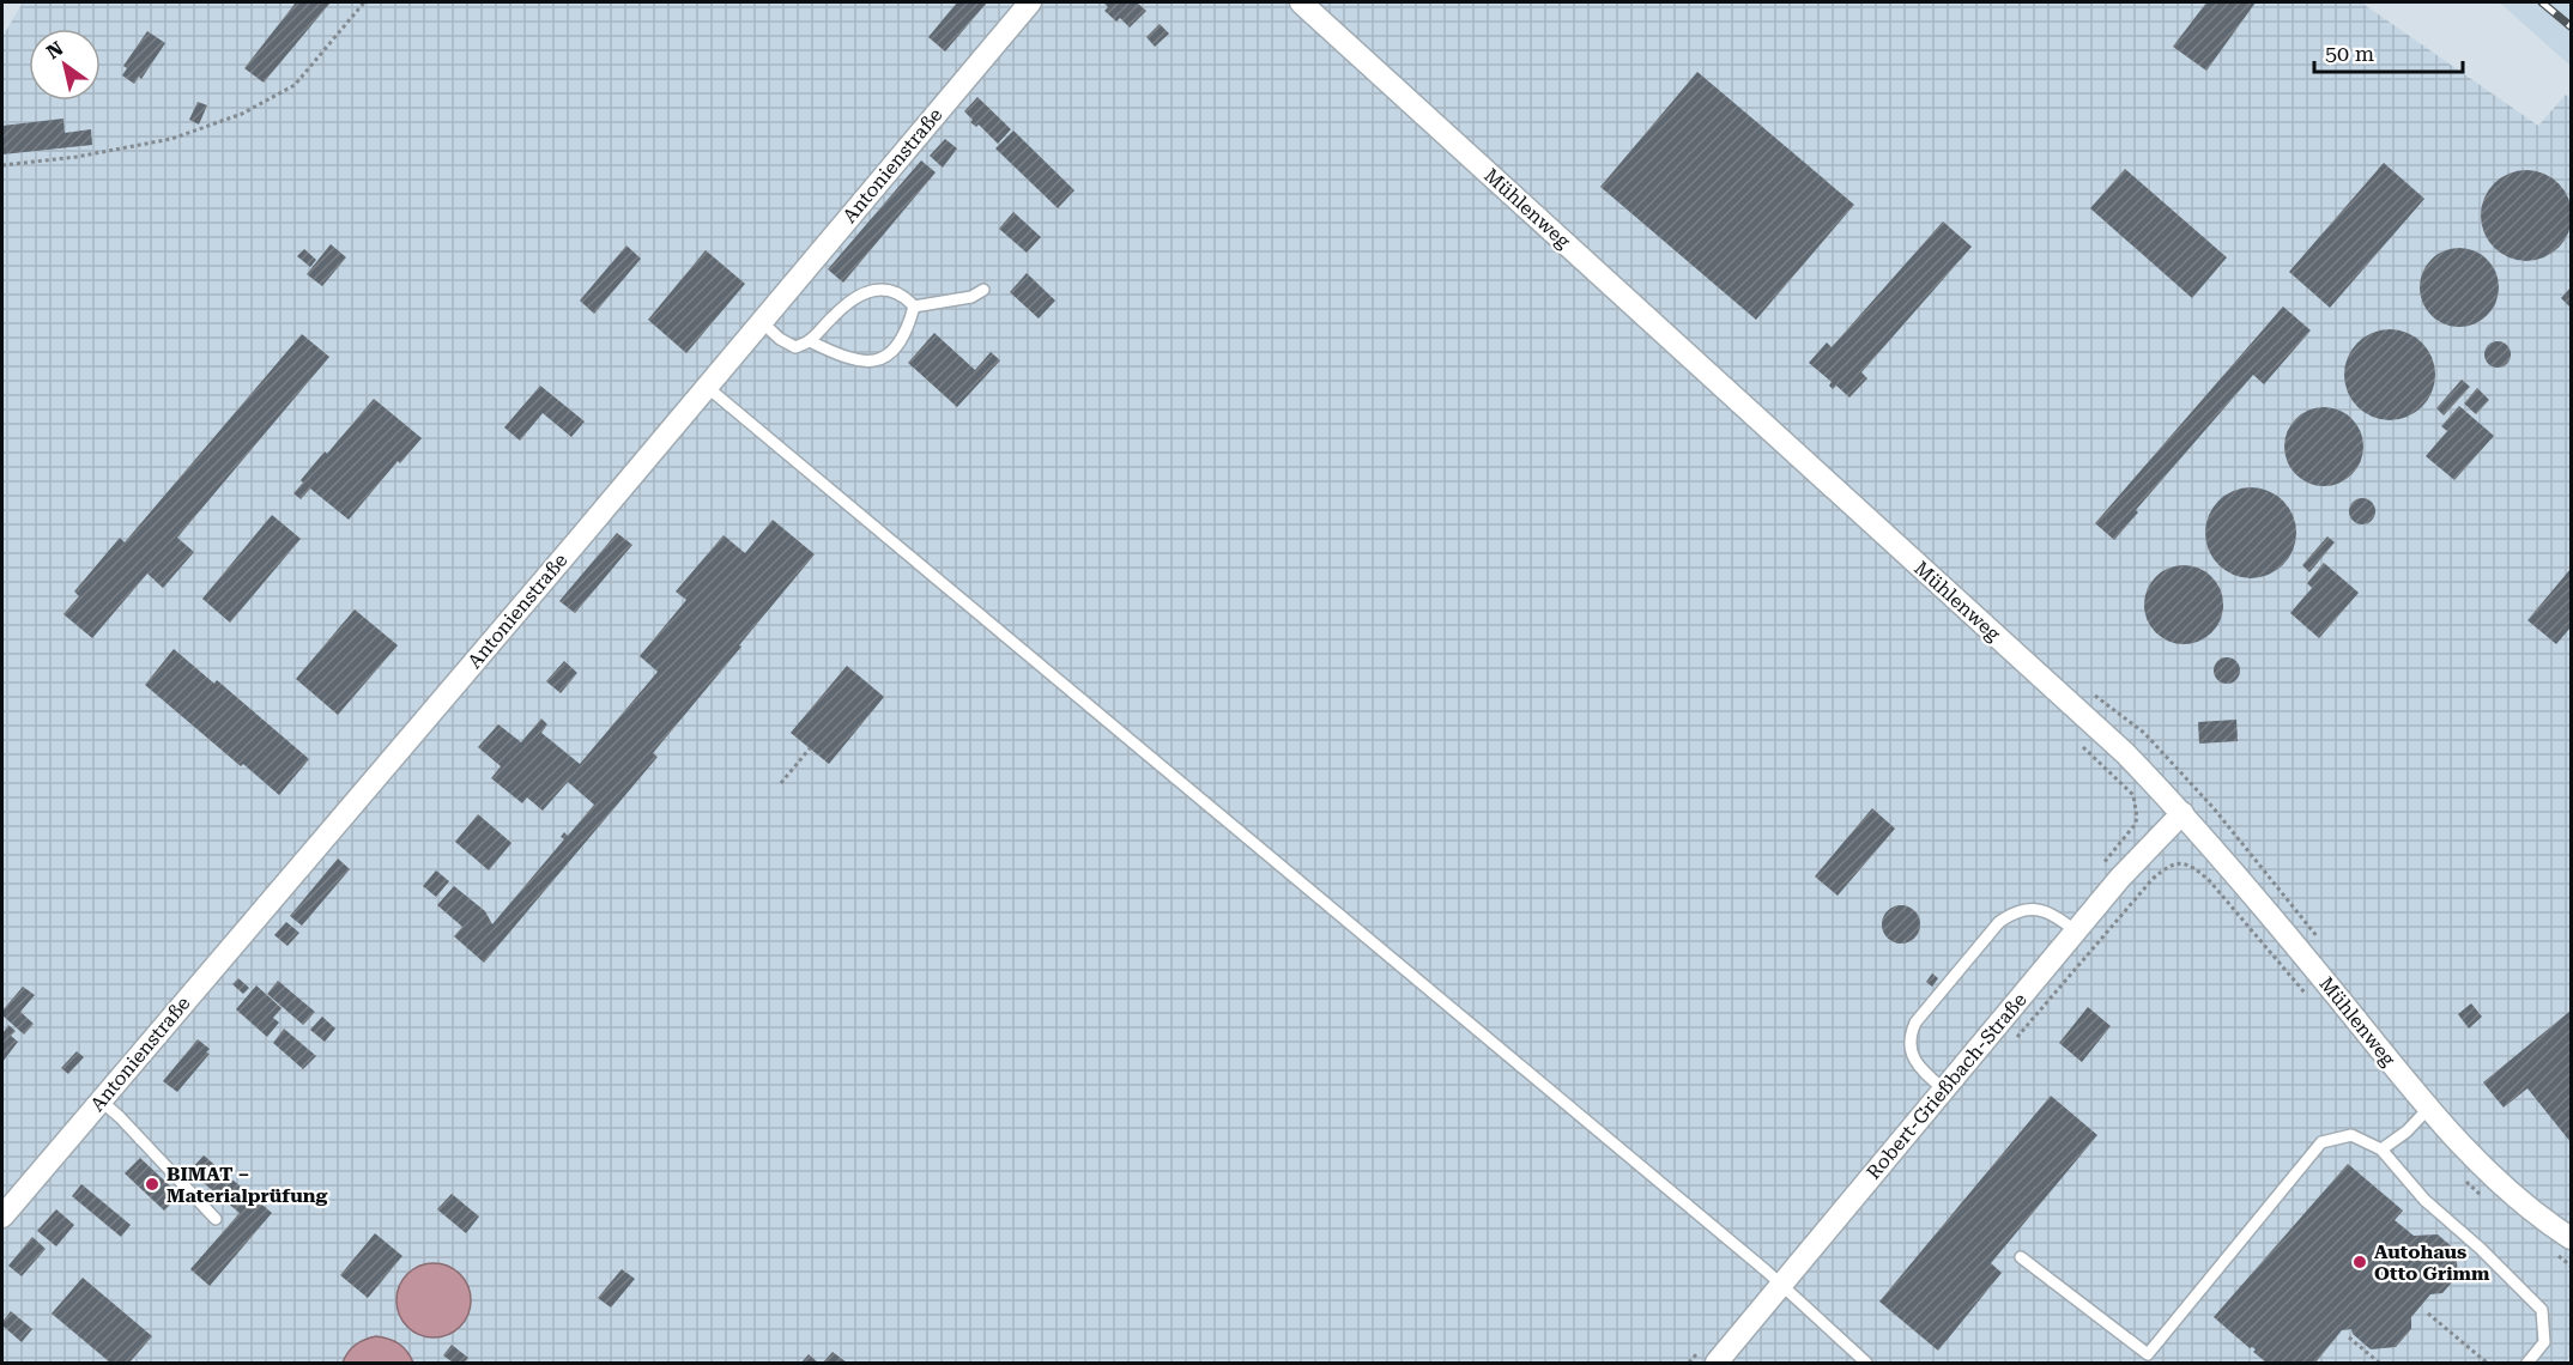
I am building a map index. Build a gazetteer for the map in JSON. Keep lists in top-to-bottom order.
{
  "streets": {
    "street": ["Antonienstraße", "Mühlenweg", "Robert-Grießbach-Straße"]
  },
  "crossings": [
    ["Mühlenweg", "Robert-Grießbach-Straße"]
  ],
  "places": ["BIMAT – Materialprüfung", "Autohaus Otto Grimm"],
  "scale_bar": "50 m",
  "north": "top left"
}
